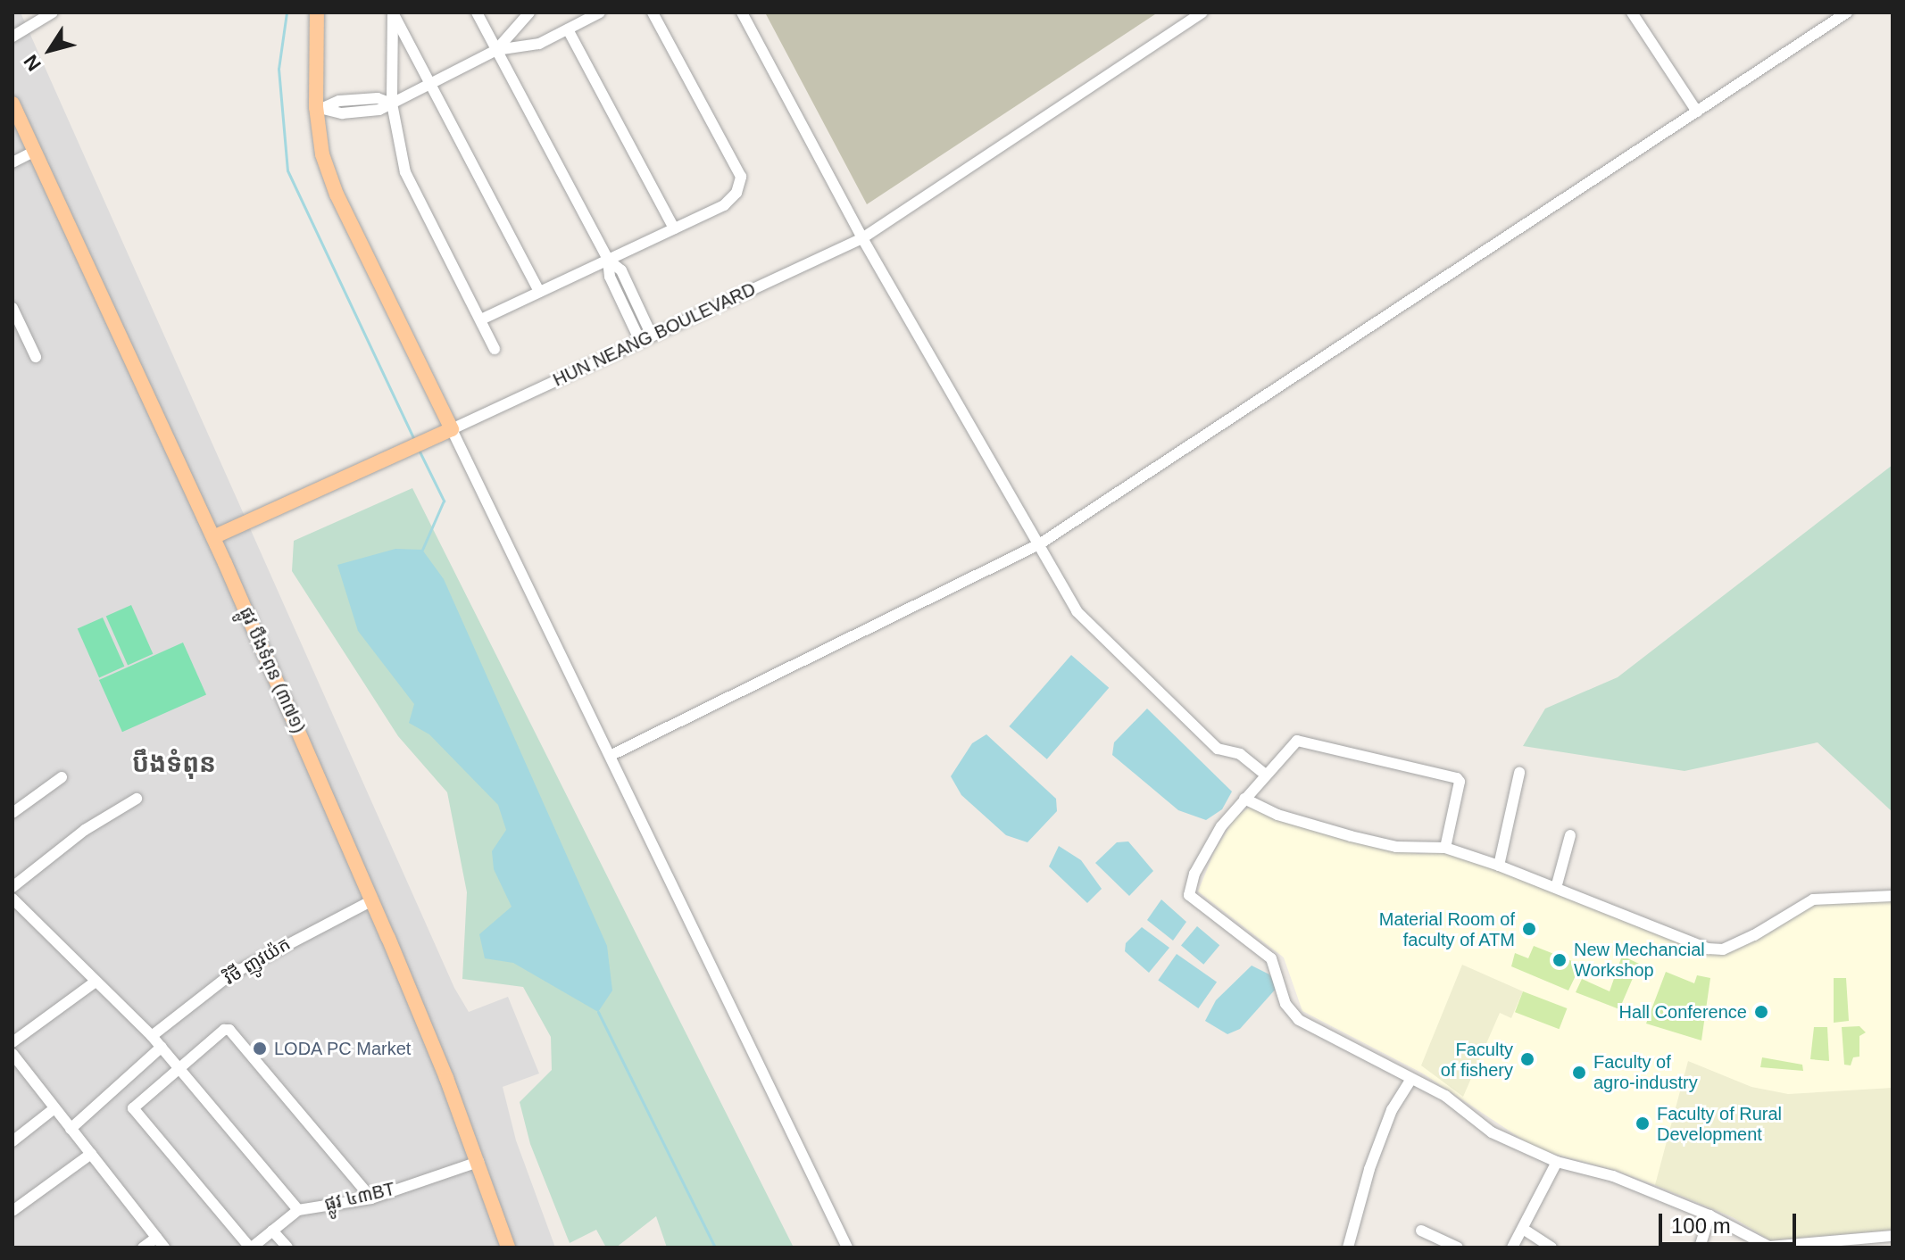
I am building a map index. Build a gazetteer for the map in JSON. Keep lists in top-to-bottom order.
{
  "streets": {
    "main road": ["HUN NEANG BOULEVARD", "ផ្លូវ បឹងទំពុន (៣៧១)"],
    "street": ["វិថី ញូវយ៉ក", "ផ្លូវ ៤៣BT"]
  },
  "crossings": [
    ["HUN NEANG BOULEVARD", "ផ្លូវ បឹងទំពុន (៣៧១)"],
    ["ផ្លូវ បឹងទំពុន (៣៧១)", "វិថី ញូវយ៉ក"],
    ["ផ្លូវ បឹងទំពុន (៣៧១)", "ផ្លូវ ៤៣BT"]
  ],
  "districts": ["បឹងទំពុន"],
  "places": [
    "Material Room of faculty of ATM",
    "New Mechancial Workshop",
    "Hall Conference",
    "LODA PC Market",
    "Faculty of fishery",
    "Faculty of agro-industry",
    "Faculty of Rural Development"
  ],
  "scale_bar": "100 m",
  "north": "bottom left"
}
